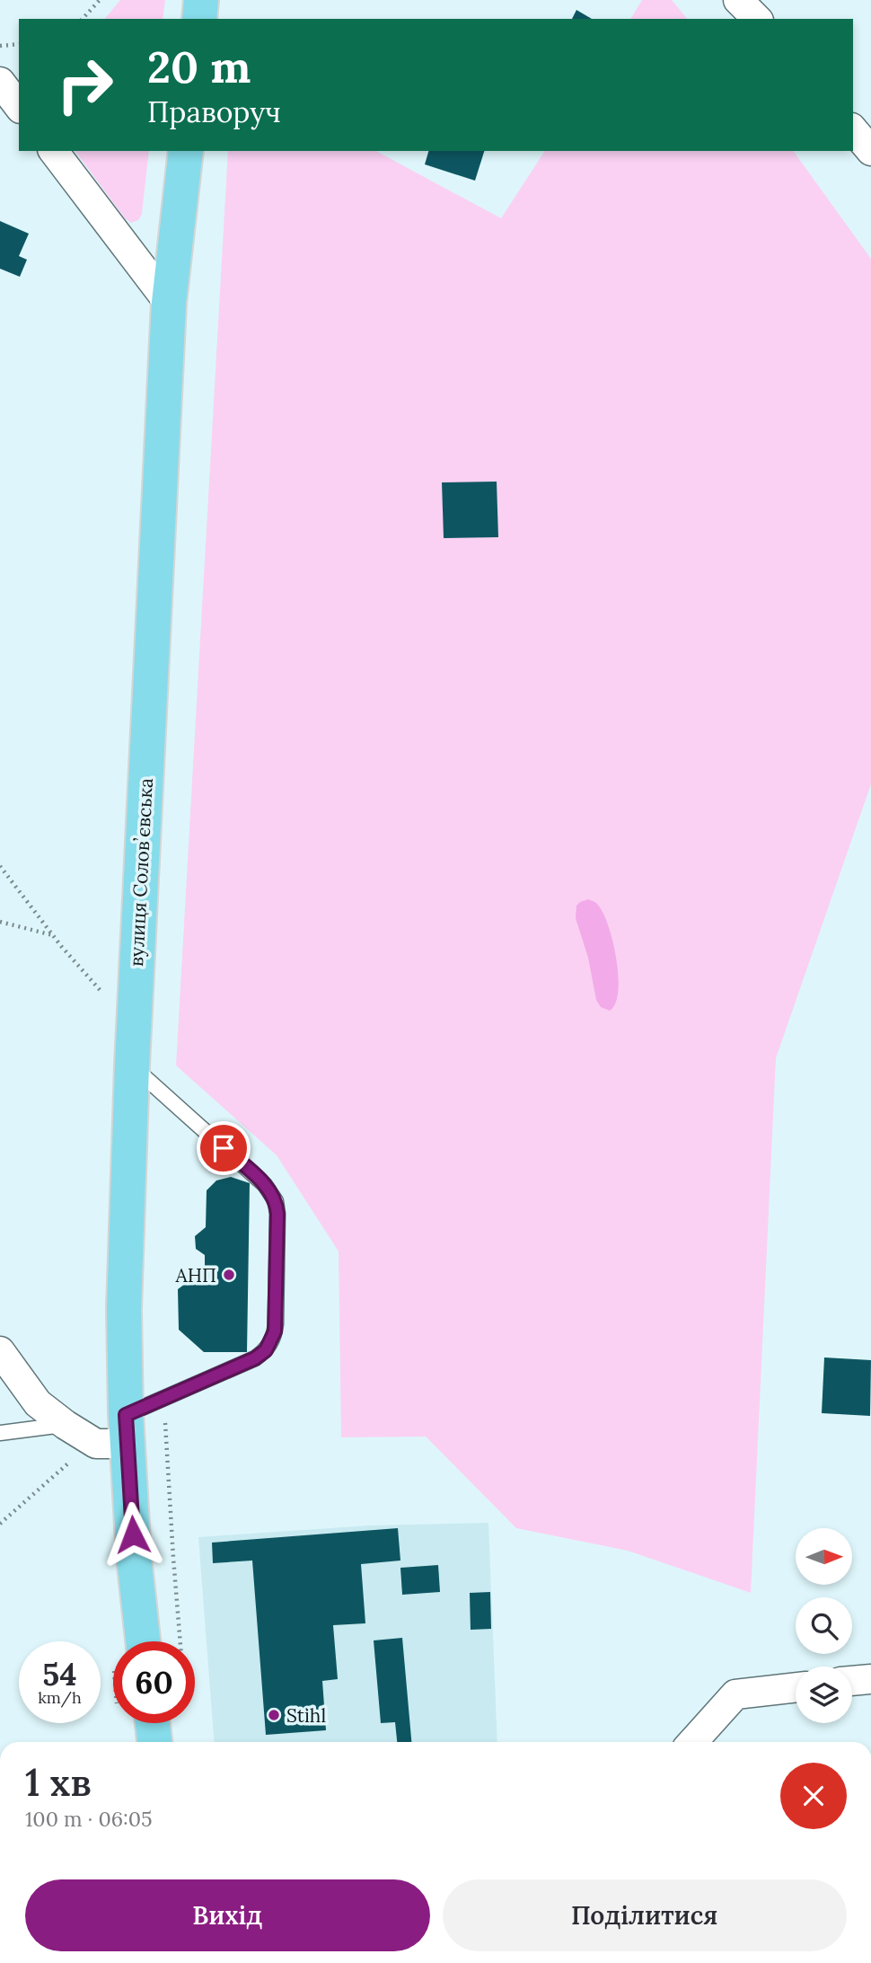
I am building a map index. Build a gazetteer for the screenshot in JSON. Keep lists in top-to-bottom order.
{
  "streets": {
    "main road": ["вулиця Соловʼєвська"]
  },
  "places": ["АНП", "Stihl"],
  "north": "right",
  "page": {
    "turn": ["20 m", "Праворуч"],
    "speed": "54 km/h",
    "limit": "60",
    "heading": ["1 хв", "100 m · 06:05"],
    "buttons": ["Вихід", "Поділитися"]
  }
}
